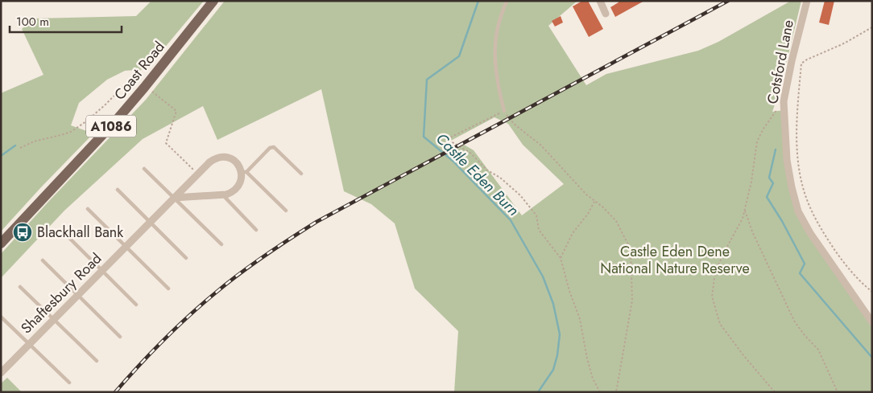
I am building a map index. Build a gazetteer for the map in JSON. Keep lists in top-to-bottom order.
{
  "streets": {
    "main road": ["Coast Road", "A1086"],
    "street": ["Cotsford Lane", "Shaftesbury Road"]
  },
  "water": ["Castle Eden Burn"],
  "parks": ["Castle Eden Dene National Nature Reserve"],
  "places": {
    "bus stop": ["Blackhall Bank"]
  },
  "scale_bar": "100 m"
}
